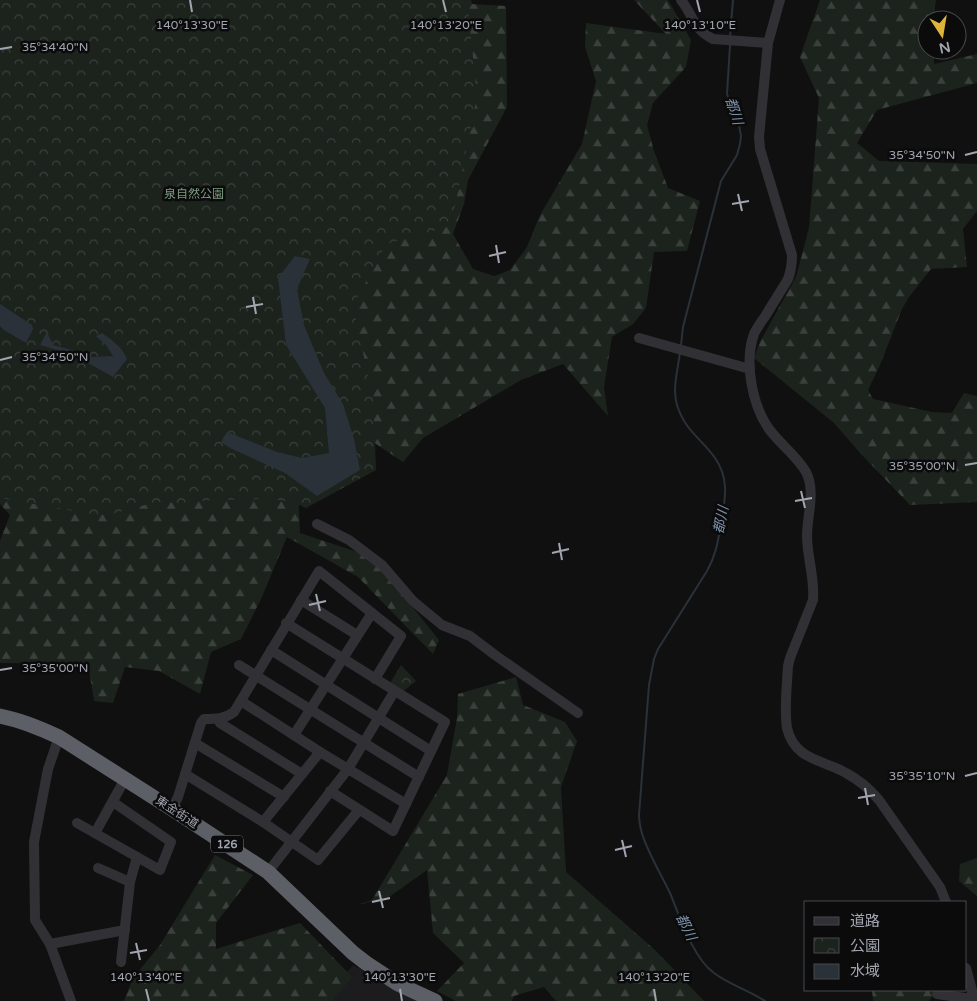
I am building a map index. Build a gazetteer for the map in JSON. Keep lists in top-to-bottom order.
{
  "streets": {
    "highway": ["東金街道", "126"]
  },
  "water": ["都川"],
  "parks": ["泉自然公園"],
  "legend": ["道路", "公園", "水域"],
  "north": "bottom",
  "coordinates": [
    "140°13'30\"E",
    "140°13'20\"E",
    "140°13'10\"E",
    "35°34'40\"N",
    "35°34'50\"N",
    "35°35'00\"N",
    "35°35'10\"N",
    "140°13'40\"E"
  ]
}
